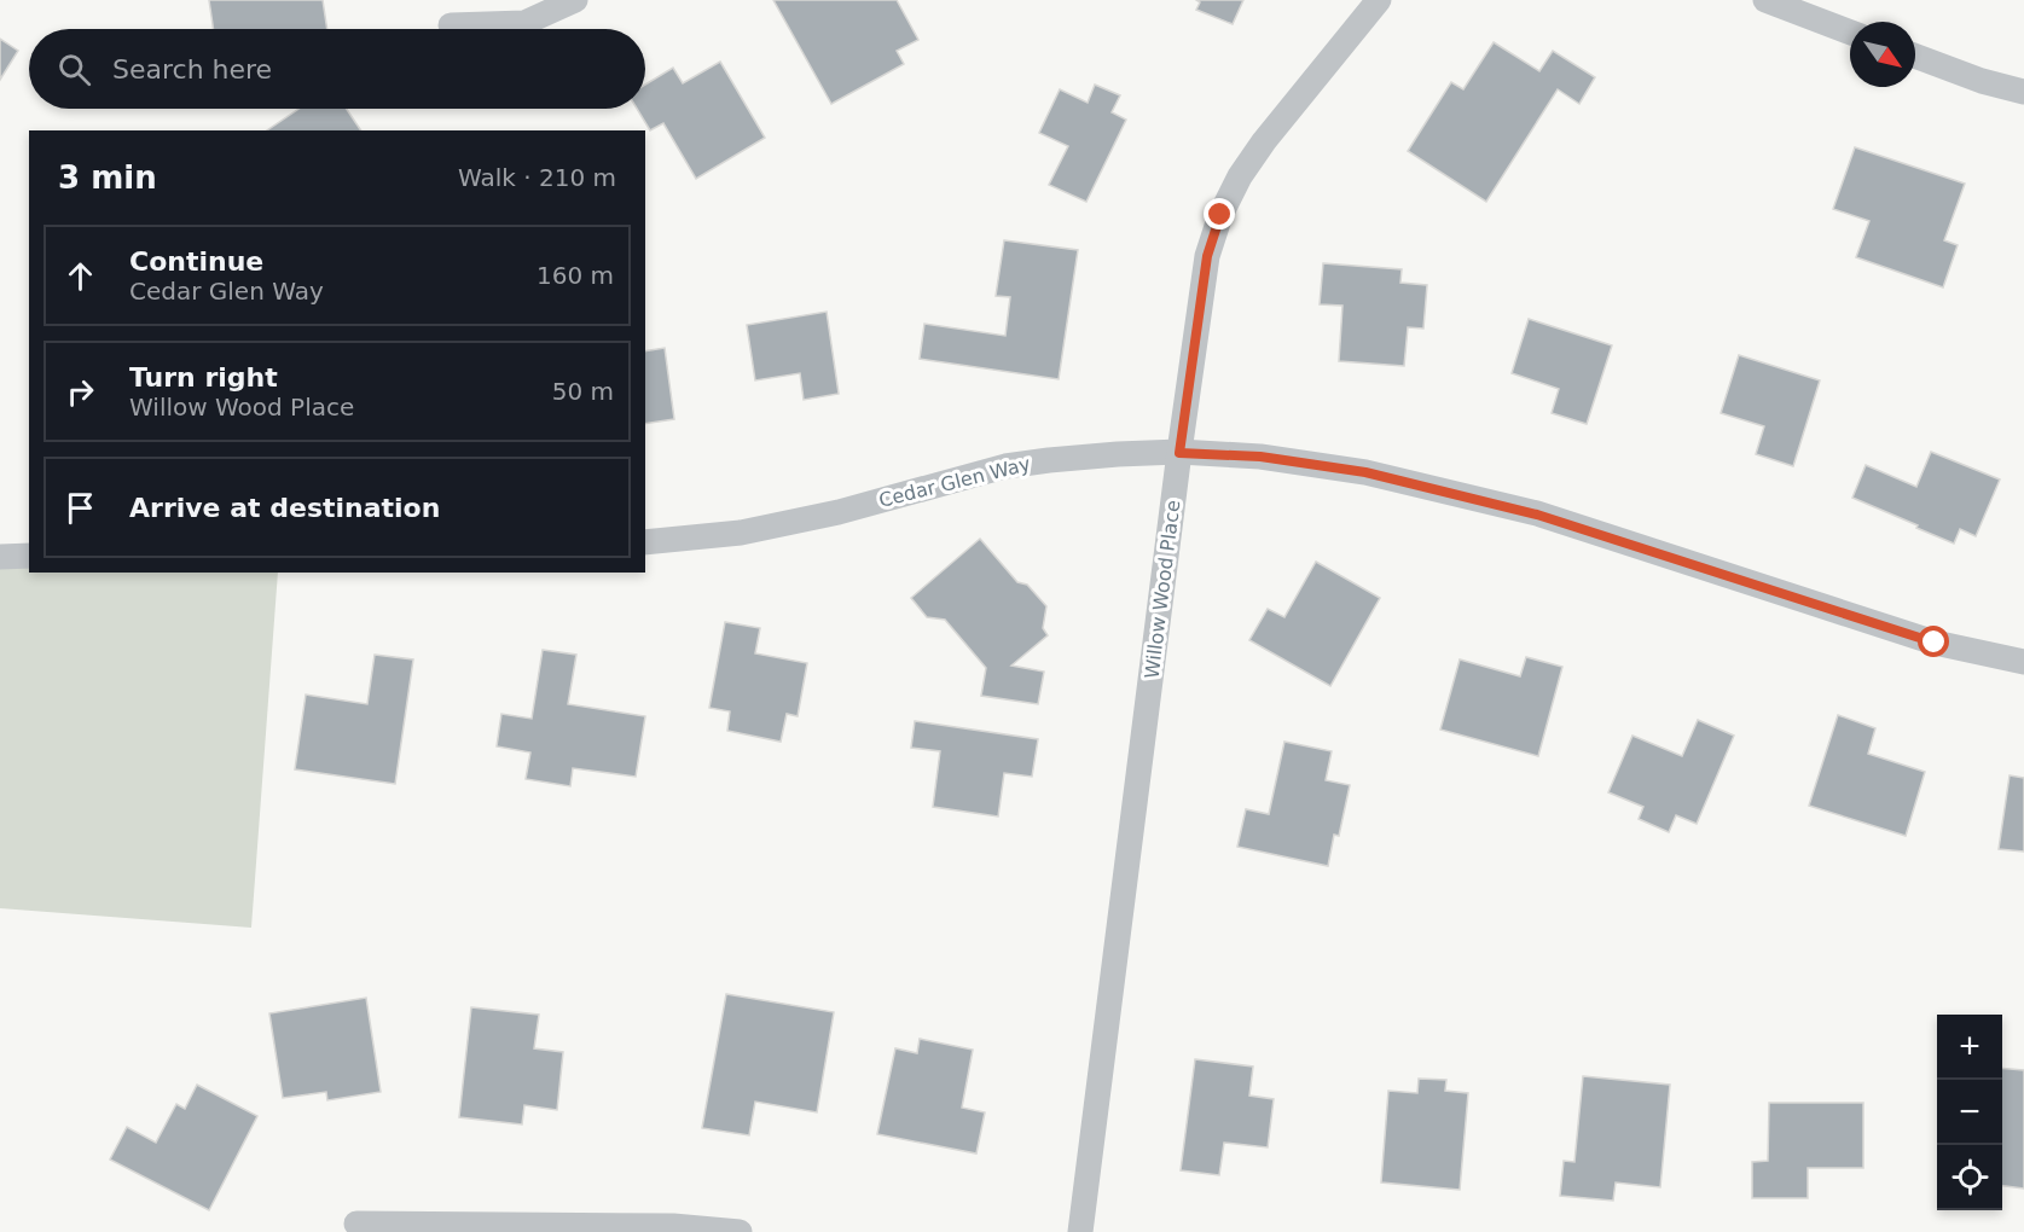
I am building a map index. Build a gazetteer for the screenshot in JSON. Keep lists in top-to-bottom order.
{
  "streets": {
    "street": ["Cedar Glen Way", "Willow Wood Place"]
  },
  "crossings": [
    ["Cedar Glen Way", "Willow Wood Place"]
  ],
  "north": "bottom right",
  "page": {
    "search": "Search here",
    "heading": ["3 min", "Walk · 210 m"],
    "list": [
      ["Continue", "Cedar Glen Way", "160 m"],
      ["Turn right", "Willow Wood Place", "50 m"],
      "Arrive at destination"
    ],
    "map_buttons": ["+", "−"]
  }
}
